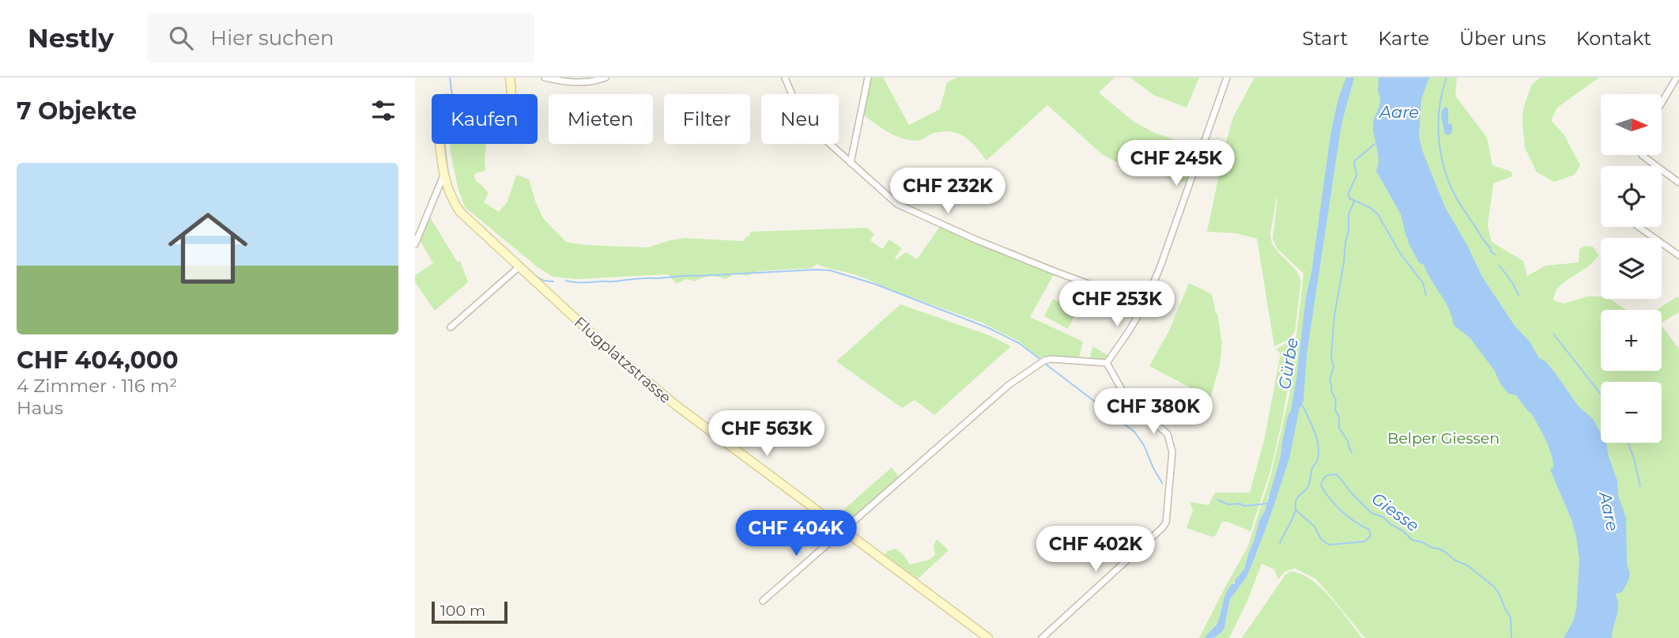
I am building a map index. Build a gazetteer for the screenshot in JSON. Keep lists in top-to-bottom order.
{
  "streets": {
    "street": ["Flugplatzstrasse"]
  },
  "water": ["Aare", "Gürbe", "Giesse"],
  "parks": ["Belper Giessen"],
  "scale_bar": "100 m",
  "north": "right",
  "page": {
    "header": "Nestly",
    "search": "Hier suchen",
    "nav": [
      "Start",
      "Karte",
      "Über uns",
      "Kontakt"
    ],
    "heading": "7 Objekte",
    "map_buttons": ["+", "−"],
    "chip": [
      "Kaufen",
      "Mieten",
      "Filter",
      "Neu"
    ],
    "price": [
      "CHF 245K",
      "CHF 232K",
      "CHF 253K",
      "CHF 380K",
      "CHF 563K",
      "CHF 404K",
      "CHF 402K"
    ],
    "list": [
      {
        "name": "CHF 404,000",
        "note": "4 Zimmer · 116 m² · Haus"
      }
    ],
    "scale": "100 m"
  }
}
